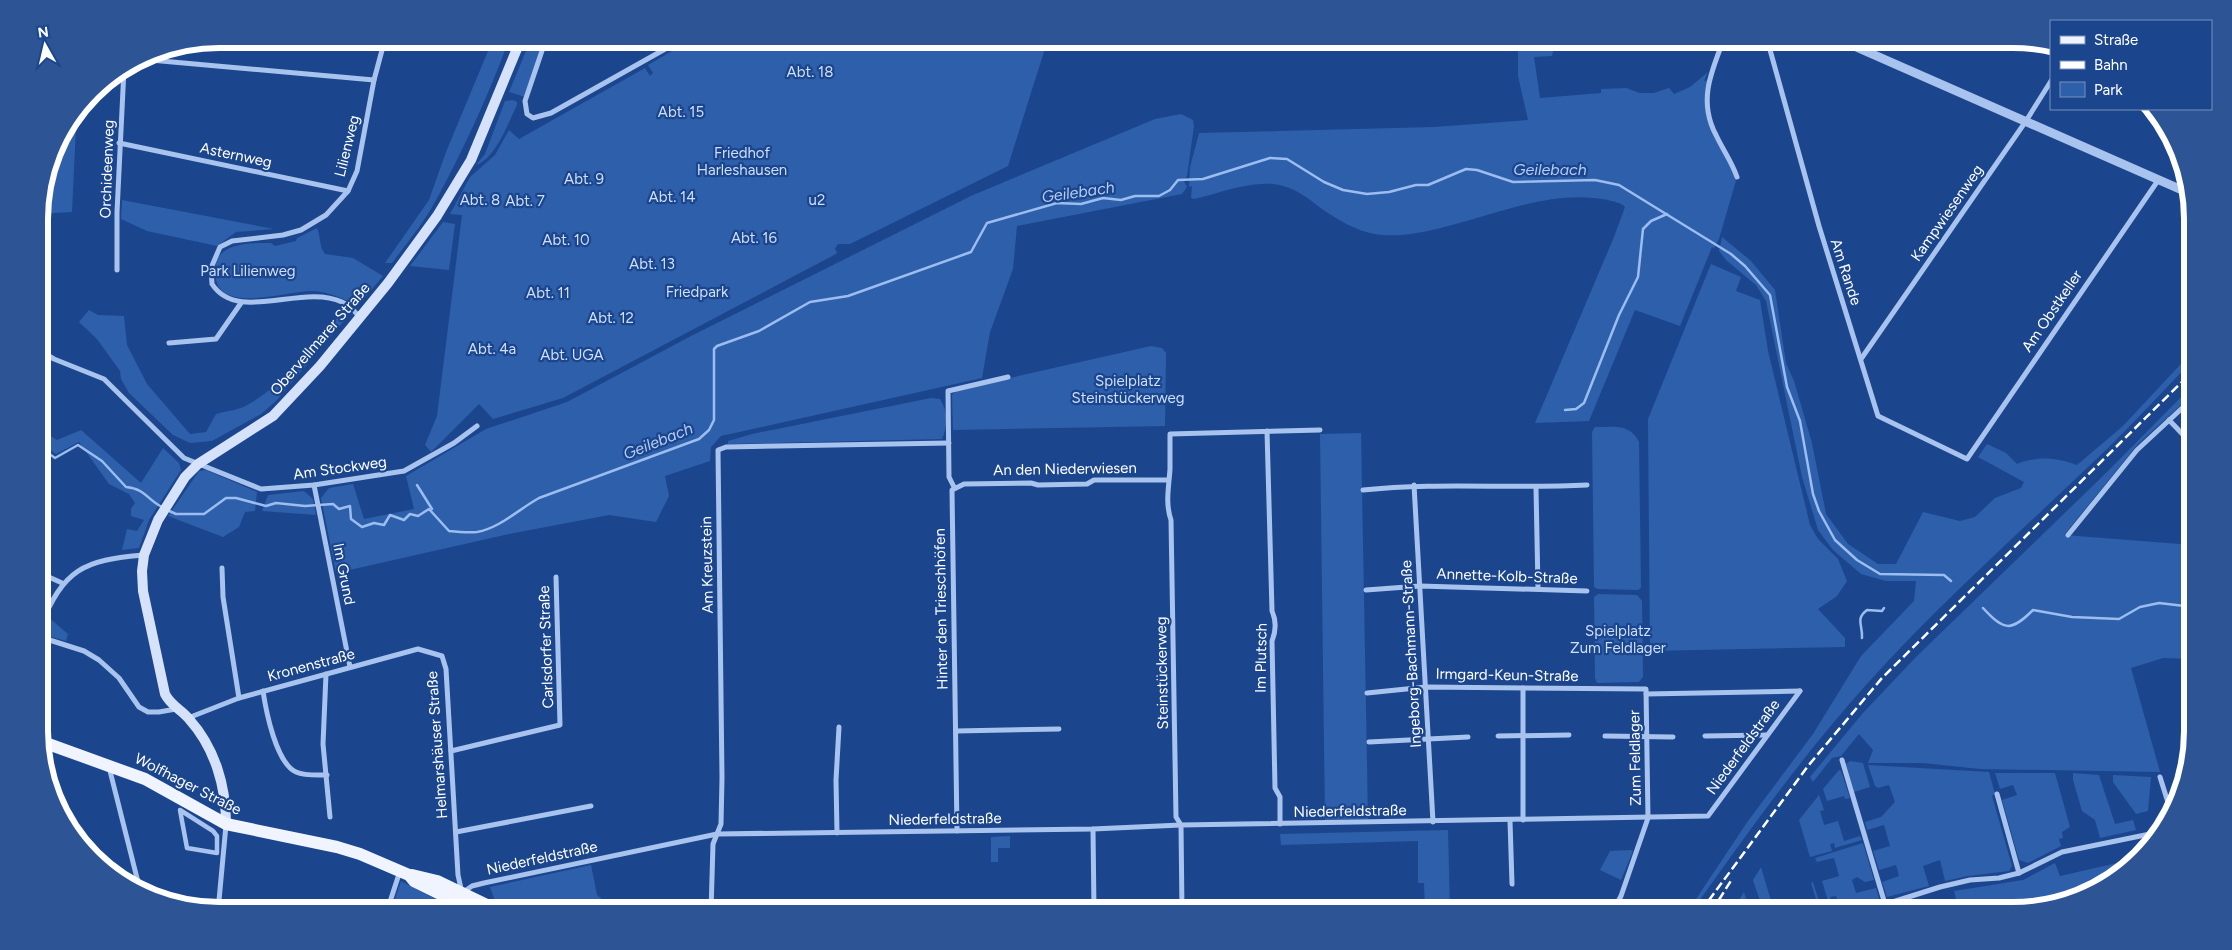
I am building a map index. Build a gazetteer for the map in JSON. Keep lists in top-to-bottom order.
{
  "streets": {
    "main road": ["Obervellmarer Straße", "Wolfhager Straße"],
    "street": [
      "Lilienweg",
      "Asternweg",
      "Orchideenweg",
      "Kampwiesenweg",
      "Am Rande",
      "Am Obstkeller",
      "Am Stockweg",
      "An den Niederwiesen",
      "Am Kreuzstein",
      "Im Grund",
      "Annette-Kolb-Straße",
      "Hinter den Trieschhöfen",
      "Carlsdorfer Straße",
      "Ingeborg-Bachmann-Straße",
      "Im Plutsch",
      "Kronenstraße",
      "Steinstückerweg",
      "Irmgard-Keun-Straße",
      "Helmarshäuser Straße",
      "Niederfeldstraße",
      "Zum Feldlager"
    ]
  },
  "crossings": [
    ["Lilienweg", "Asternweg"],
    ["Asternweg", "Orchideenweg"],
    ["Kampwiesenweg", "Am Rande"],
    ["Am Rande", "Am Obstkeller"],
    ["Obervellmarer Straße", "Am Stockweg"],
    ["Obervellmarer Straße", "Kronenstraße"],
    ["Obervellmarer Straße", "Wolfhager Straße"],
    ["Am Stockweg", "Im Grund"],
    ["An den Niederwiesen", "Hinter den Trieschhöfen"],
    ["An den Niederwiesen", "Steinstückerweg"],
    ["Am Kreuzstein", "Hinter den Trieschhöfen"],
    ["Am Kreuzstein", "Niederfeldstraße"],
    ["Im Grund", "Kronenstraße"],
    ["Annette-Kolb-Straße", "Ingeborg-Bachmann-Straße"],
    ["Hinter den Trieschhöfen", "Niederfeldstraße"],
    ["Carlsdorfer Straße", "Helmarshäuser Straße"],
    ["Ingeborg-Bachmann-Straße", "Irmgard-Keun-Straße"],
    ["Ingeborg-Bachmann-Straße", "Niederfeldstraße"],
    ["Im Plutsch", "Steinstückerweg"],
    ["Im Plutsch", "Niederfeldstraße"],
    ["Kronenstraße", "Helmarshäuser Straße"],
    ["Steinstückerweg", "Niederfeldstraße"],
    ["Irmgard-Keun-Straße", "Niederfeldstraße"],
    ["Irmgard-Keun-Straße", "Zum Feldlager"],
    ["Niederfeldstraße", "Zum Feldlager"]
  ],
  "water": ["Geilebach"],
  "parks": [
    "Abt. 18",
    "Abt. 15",
    "Friedhof Harleshausen",
    "Abt. 9",
    "Abt. 14",
    "Abt. 8",
    "u2",
    "Abt. 7",
    "Abt. 16",
    "Abt. 10",
    "Abt. 13",
    "Park Lilienweg",
    "Friedpark",
    "Abt. 11",
    "Abt. 12",
    "Abt. 4a",
    "Abt. UGA",
    "Spielplatz Steinstückerweg",
    "Spielplatz Zum Feldlager"
  ],
  "legend": ["Straße", "Bahn", "Park"],
  "north": "top"
}
